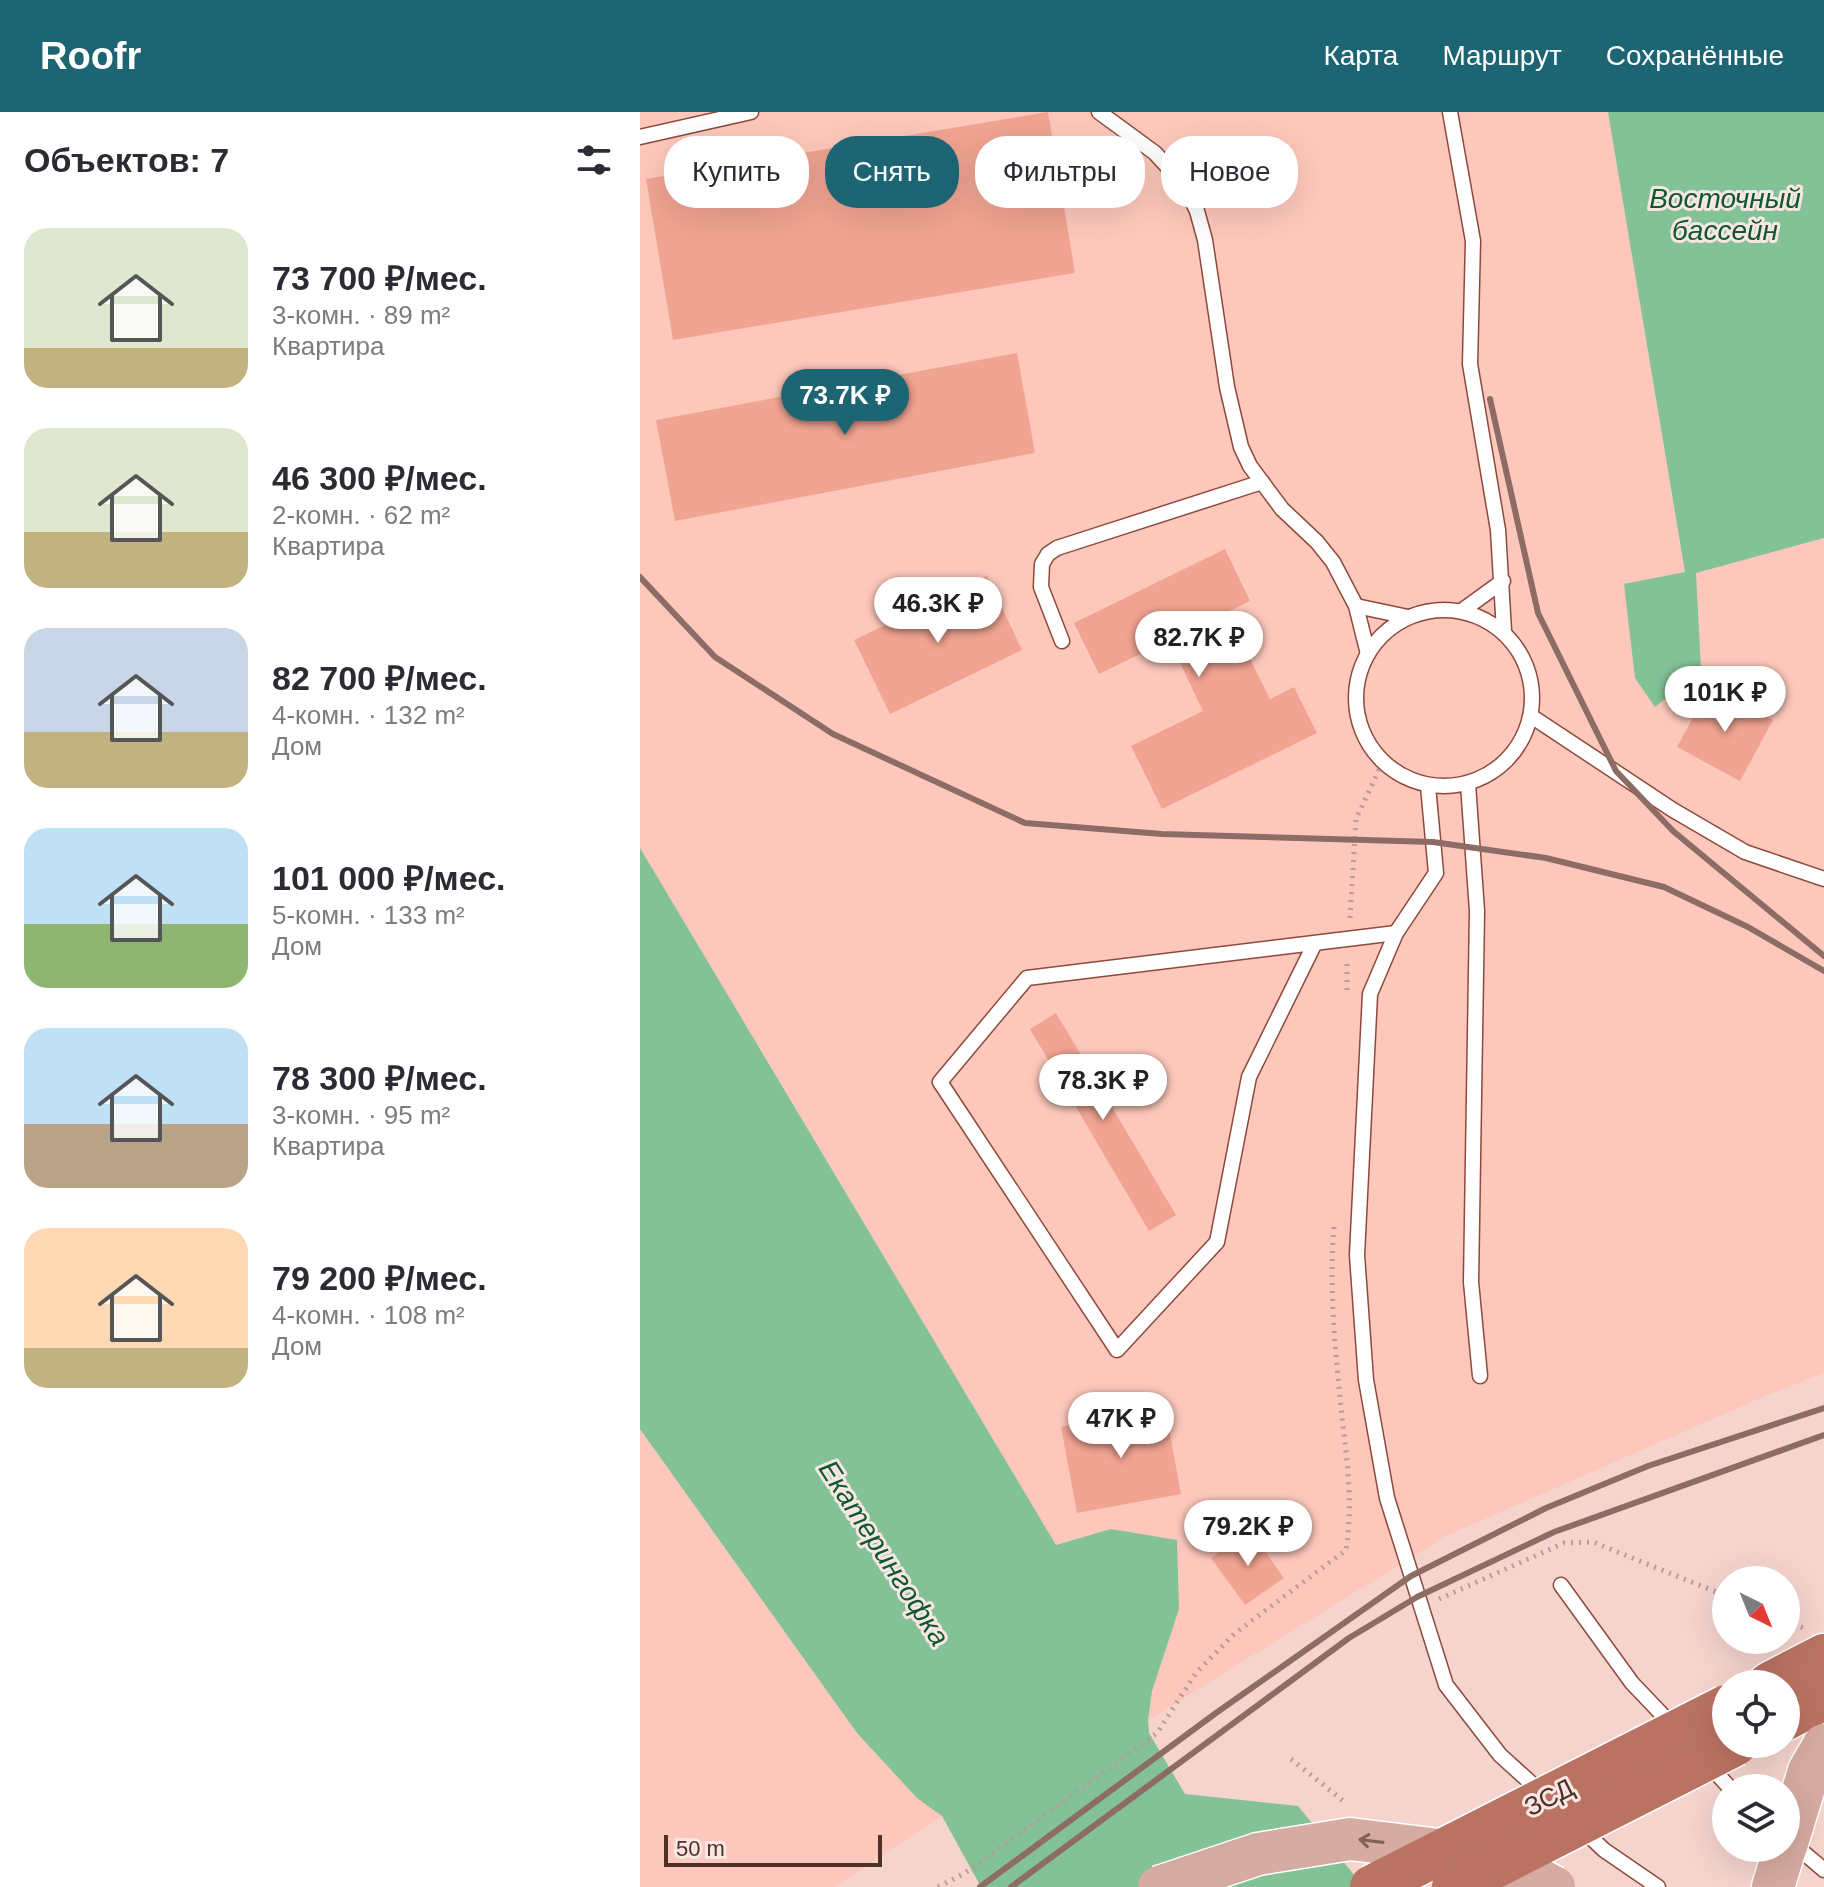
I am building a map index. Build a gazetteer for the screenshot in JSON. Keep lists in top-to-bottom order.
{
  "streets": {
    "highway": ["ЗСД"]
  },
  "water": ["Восточный бассейн", "Екатерингофка"],
  "scale_bar": "50 m",
  "north": "bottom right",
  "page": {
    "header": "Roofr",
    "nav": ["Карта", "Маршрут", "Сохранённые"],
    "heading": "Объектов: 7",
    "chip": [
      "Купить",
      "Снять",
      "Фильтры",
      "Новое"
    ],
    "list": [
      {
        "name": "73 700 ₽/мес.",
        "note": "3-комн. · 89 m² · Квартира"
      },
      {
        "name": "46 300 ₽/мес.",
        "note": "2-комн. · 62 m² · Квартира"
      },
      {
        "name": "82 700 ₽/мес.",
        "note": "4-комн. · 132 m² · Дом"
      },
      {
        "name": "101 000 ₽/мес.",
        "note": "5-комн. · 133 m² · Дом"
      },
      {
        "name": "78 300 ₽/мес.",
        "note": "3-комн. · 95 m² · Квартира"
      },
      {
        "name": "79 200 ₽/мес.",
        "note": "4-комн. · 108 m² · Дом"
      }
    ],
    "price": [
      "73.7K ₽",
      "46.3K ₽",
      "82.7K ₽",
      "101K ₽",
      "78.3K ₽",
      "47K ₽",
      "79.2K ₽"
    ],
    "scale": "50 m"
  }
}
